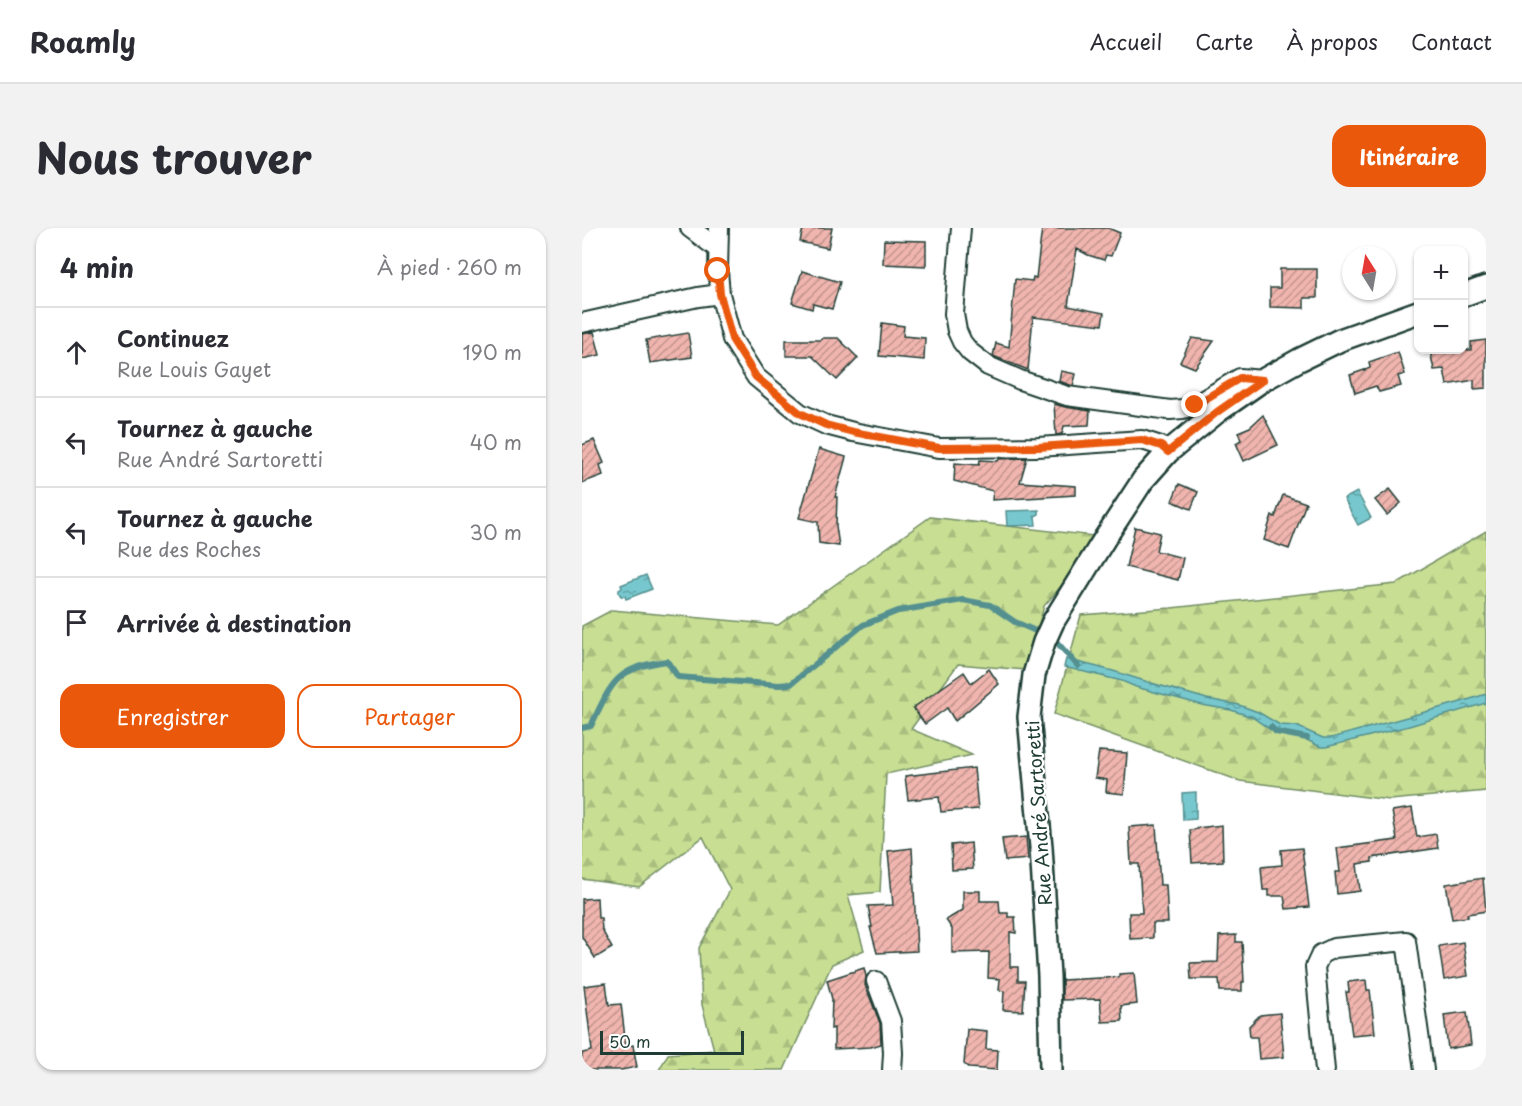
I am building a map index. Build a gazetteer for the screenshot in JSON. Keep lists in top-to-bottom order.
{
  "streets": {
    "street": ["Rue André Sartoretti"]
  },
  "scale_bar": "50 m",
  "north": "top",
  "page": {
    "header": "Roamly",
    "nav": [
      "Accueil",
      "Carte",
      "À propos",
      "Contact"
    ],
    "title": "Nous trouver",
    "buttons": [
      "Itinéraire",
      ["Enregistrer", "Partager"]
    ],
    "heading": ["4 min", "À pied · 260 m"],
    "map_buttons": ["+", "−"],
    "list": [
      ["Continuez", "Rue Louis Gayet", "190 m"],
      ["Tournez à gauche", "Rue André Sartoretti", "40 m"],
      ["Tournez à gauche", "Rue des Roches", "30 m"],
      "Arrivée à destination"
    ],
    "scale": "50 m"
  }
}
